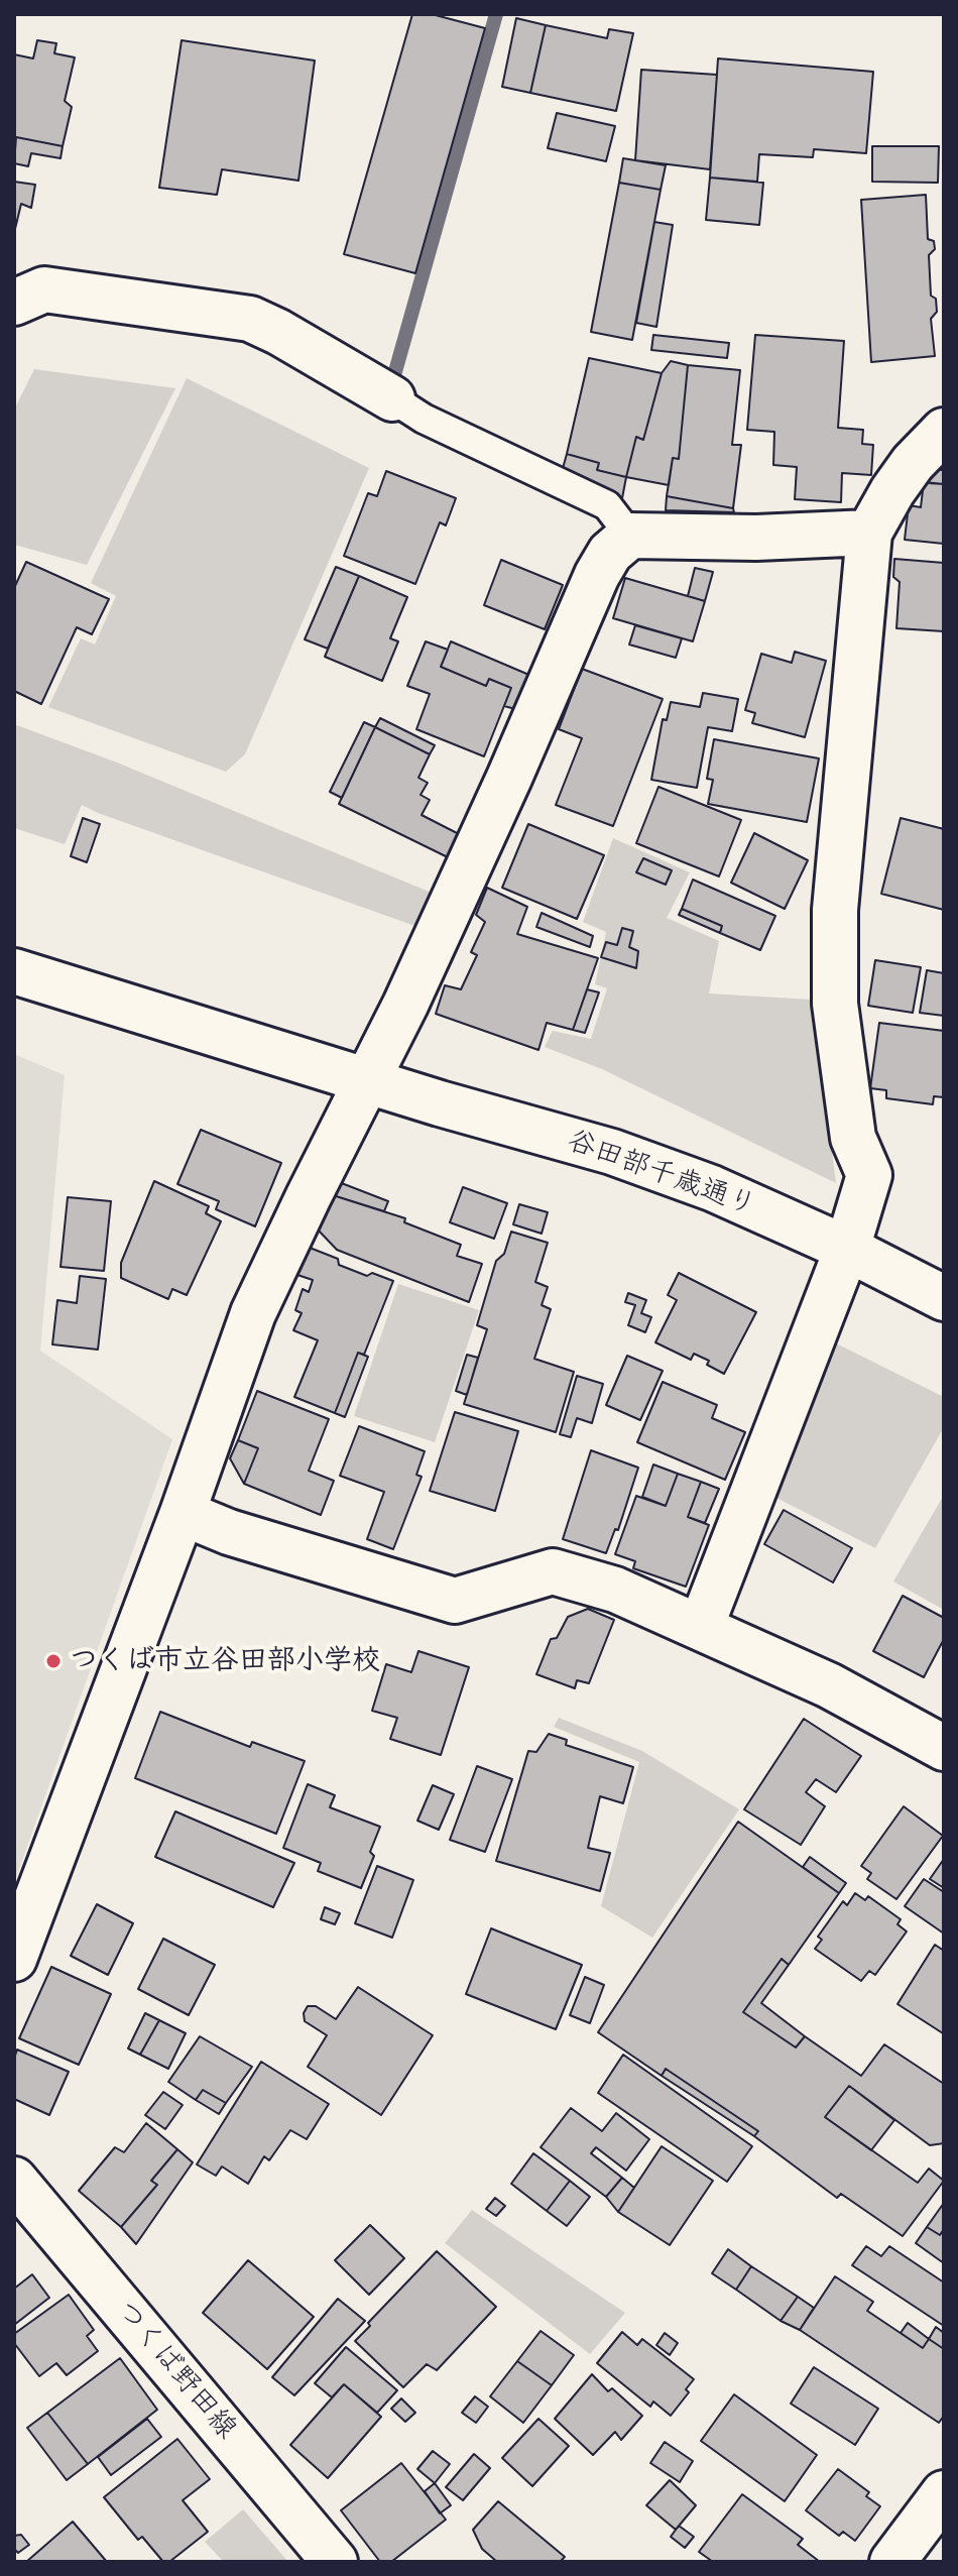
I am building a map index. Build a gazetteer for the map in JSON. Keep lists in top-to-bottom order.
{
  "streets": {
    "street": ["谷田部千歳通り", "つくば野田線"]
  },
  "places": ["つくば市立谷田部小学校"]
}
